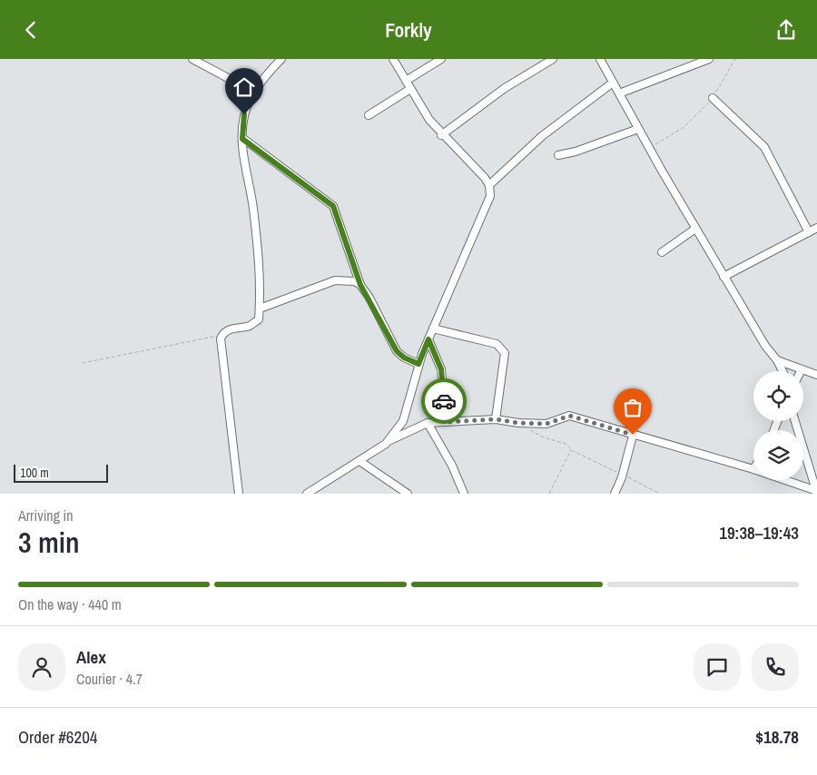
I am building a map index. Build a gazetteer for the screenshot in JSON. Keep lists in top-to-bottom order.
{
  "scale_bar": "100 m",
  "page": {
    "header": "Forkly",
    "scale": "100 m",
    "heading": ["3 min", "Arriving in", "19:38–19:43"],
    "panel": [
      "Alex",
      "Courier · 4.7",
      "Order #6204",
      "$18.78"
    ],
    "bar": "On the way · 440 m"
  }
}
